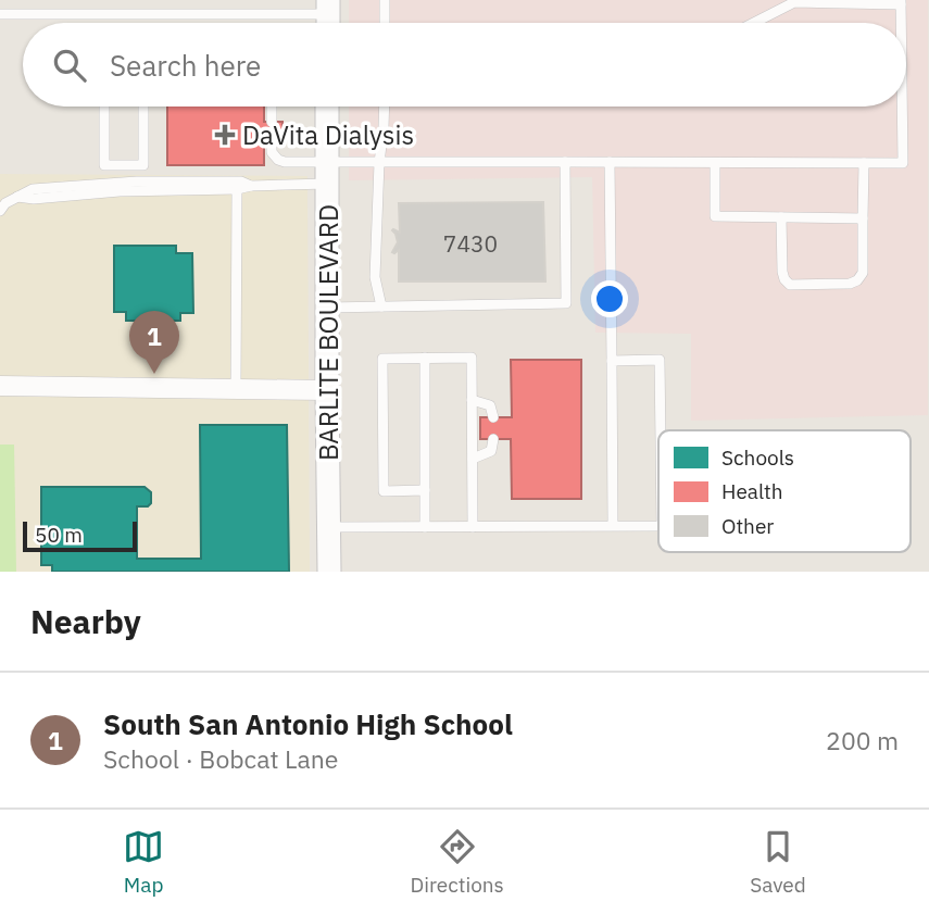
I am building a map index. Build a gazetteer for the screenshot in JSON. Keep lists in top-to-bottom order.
{
  "streets": {
    "street": ["BARLITE BOULEVARD"]
  },
  "places": {
    "health": ["DaVita Dialysis"]
  },
  "house_numbers": ["7430"],
  "legend": ["Schools", "Health", "Other"],
  "scale_bar": "50 m",
  "page": {
    "search": "Search here",
    "pins": "1",
    "scale": "50 m",
    "heading": "Nearby",
    "list": [
      {
        "mark": "1",
        "name": "South San Antonio High School",
        "note": "School · Bobcat Lane",
        "value": "200 m"
      }
    ],
    "nav": ["Map", "Directions", "Saved"]
  }
}
